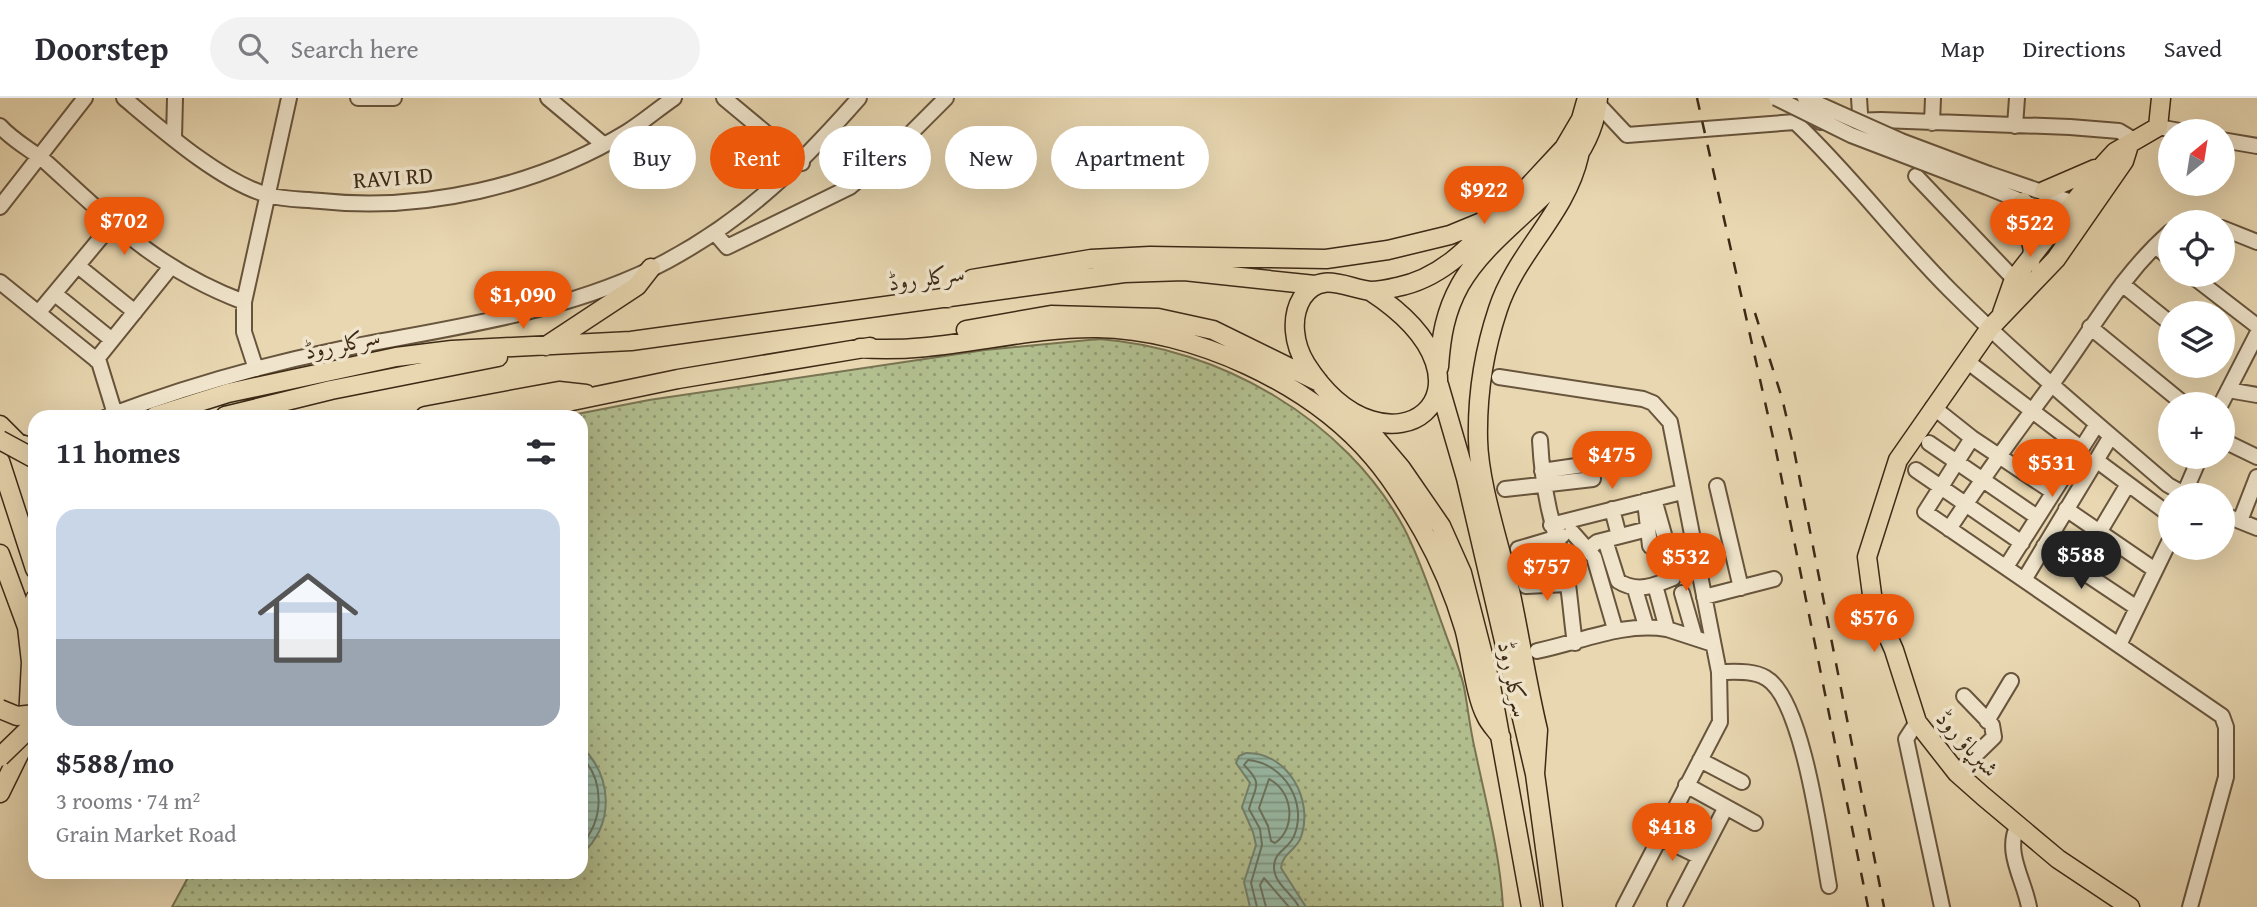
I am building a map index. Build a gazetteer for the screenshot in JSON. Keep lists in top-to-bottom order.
{
  "streets": {
    "main road": ["سرکلر روڈ", "شېرپاؤ روڈ"],
    "street": ["RAVI RD"]
  },
  "north": "top right",
  "page": {
    "header": "Doorstep",
    "search": "Search here",
    "nav": ["Map", "Directions", "Saved"],
    "map_buttons": ["+", "−"],
    "chip": [
      "Buy",
      "Rent",
      "Filters",
      "New",
      "Apartment"
    ],
    "price": [
      "$922",
      "$702",
      "$522",
      "$1,090",
      "$475",
      "$531",
      "$588",
      "$532",
      "$757",
      "$576",
      "$418"
    ],
    "heading": "11 homes",
    "list": [
      {
        "name": "$588/mo",
        "note": "3 rooms · 74 m² · Grain Market Road"
      }
    ]
  }
}
